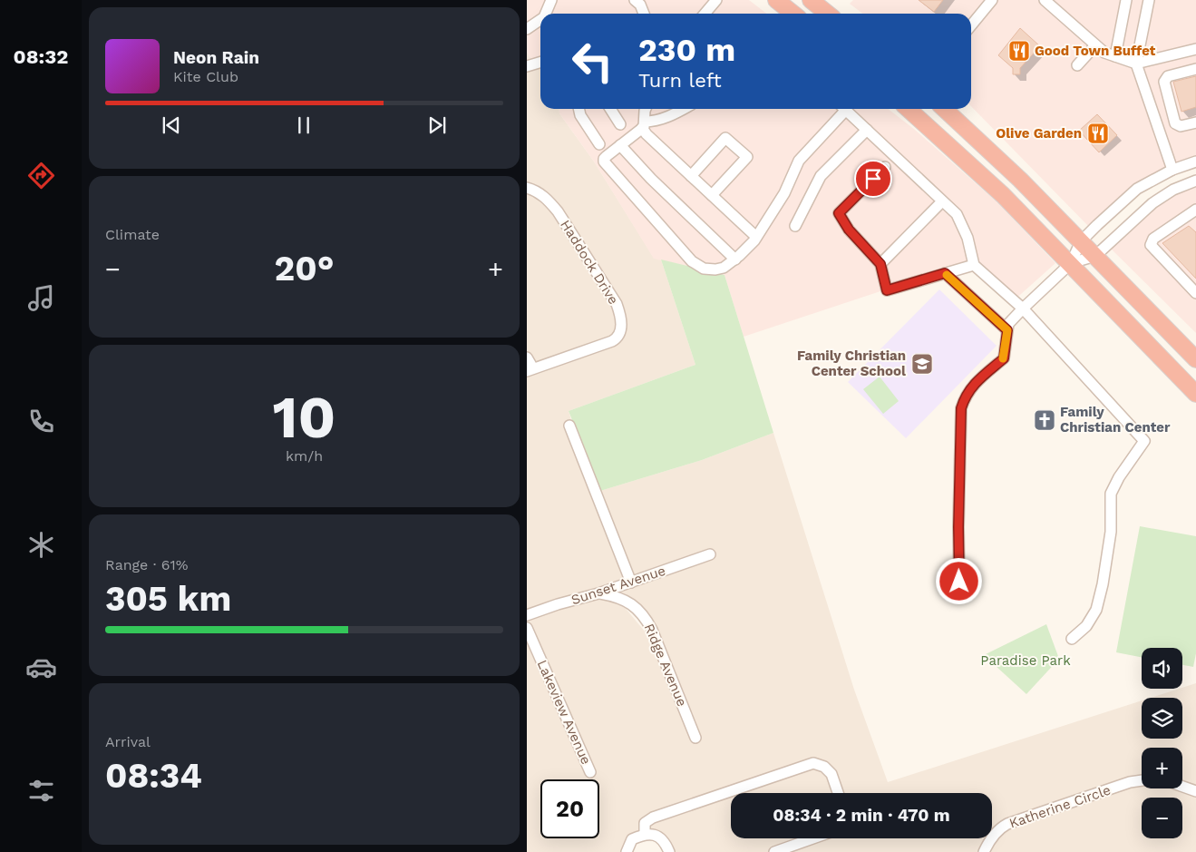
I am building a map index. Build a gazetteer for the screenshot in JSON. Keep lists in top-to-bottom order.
{
  "streets": {
    "street": [
      "Haddock Drive",
      "Sunset Avenue",
      "Ridge Avenue",
      "Lakeview Avenue",
      "Katherine Circle"
    ]
  },
  "crossings": [
    ["Sunset Avenue", "Ridge Avenue"]
  ],
  "parks": ["Paradise Park"],
  "places": {
    "restaurant": ["Good Town Buffet", "Olive Garden"],
    "school or university": ["Family Christian Center School"],
    "church": ["Family Christian Center"]
  },
  "page": {
    "tabs": "08:32",
    "turn": ["230 m", "Turn left"],
    "song": ["Neon Rain", "Kite Club"],
    "tile": [
      "Climate",
      ["10", "km/h"],
      ["Range · 61%", "305 km"],
      ["Arrival", "08:34"]
    ],
    "heat": ["−", "20°", "+"],
    "map_buttons": ["+", "−"],
    "limit": "20",
    "trip": "08:34 · 2 min · 470 m"
  }
}
